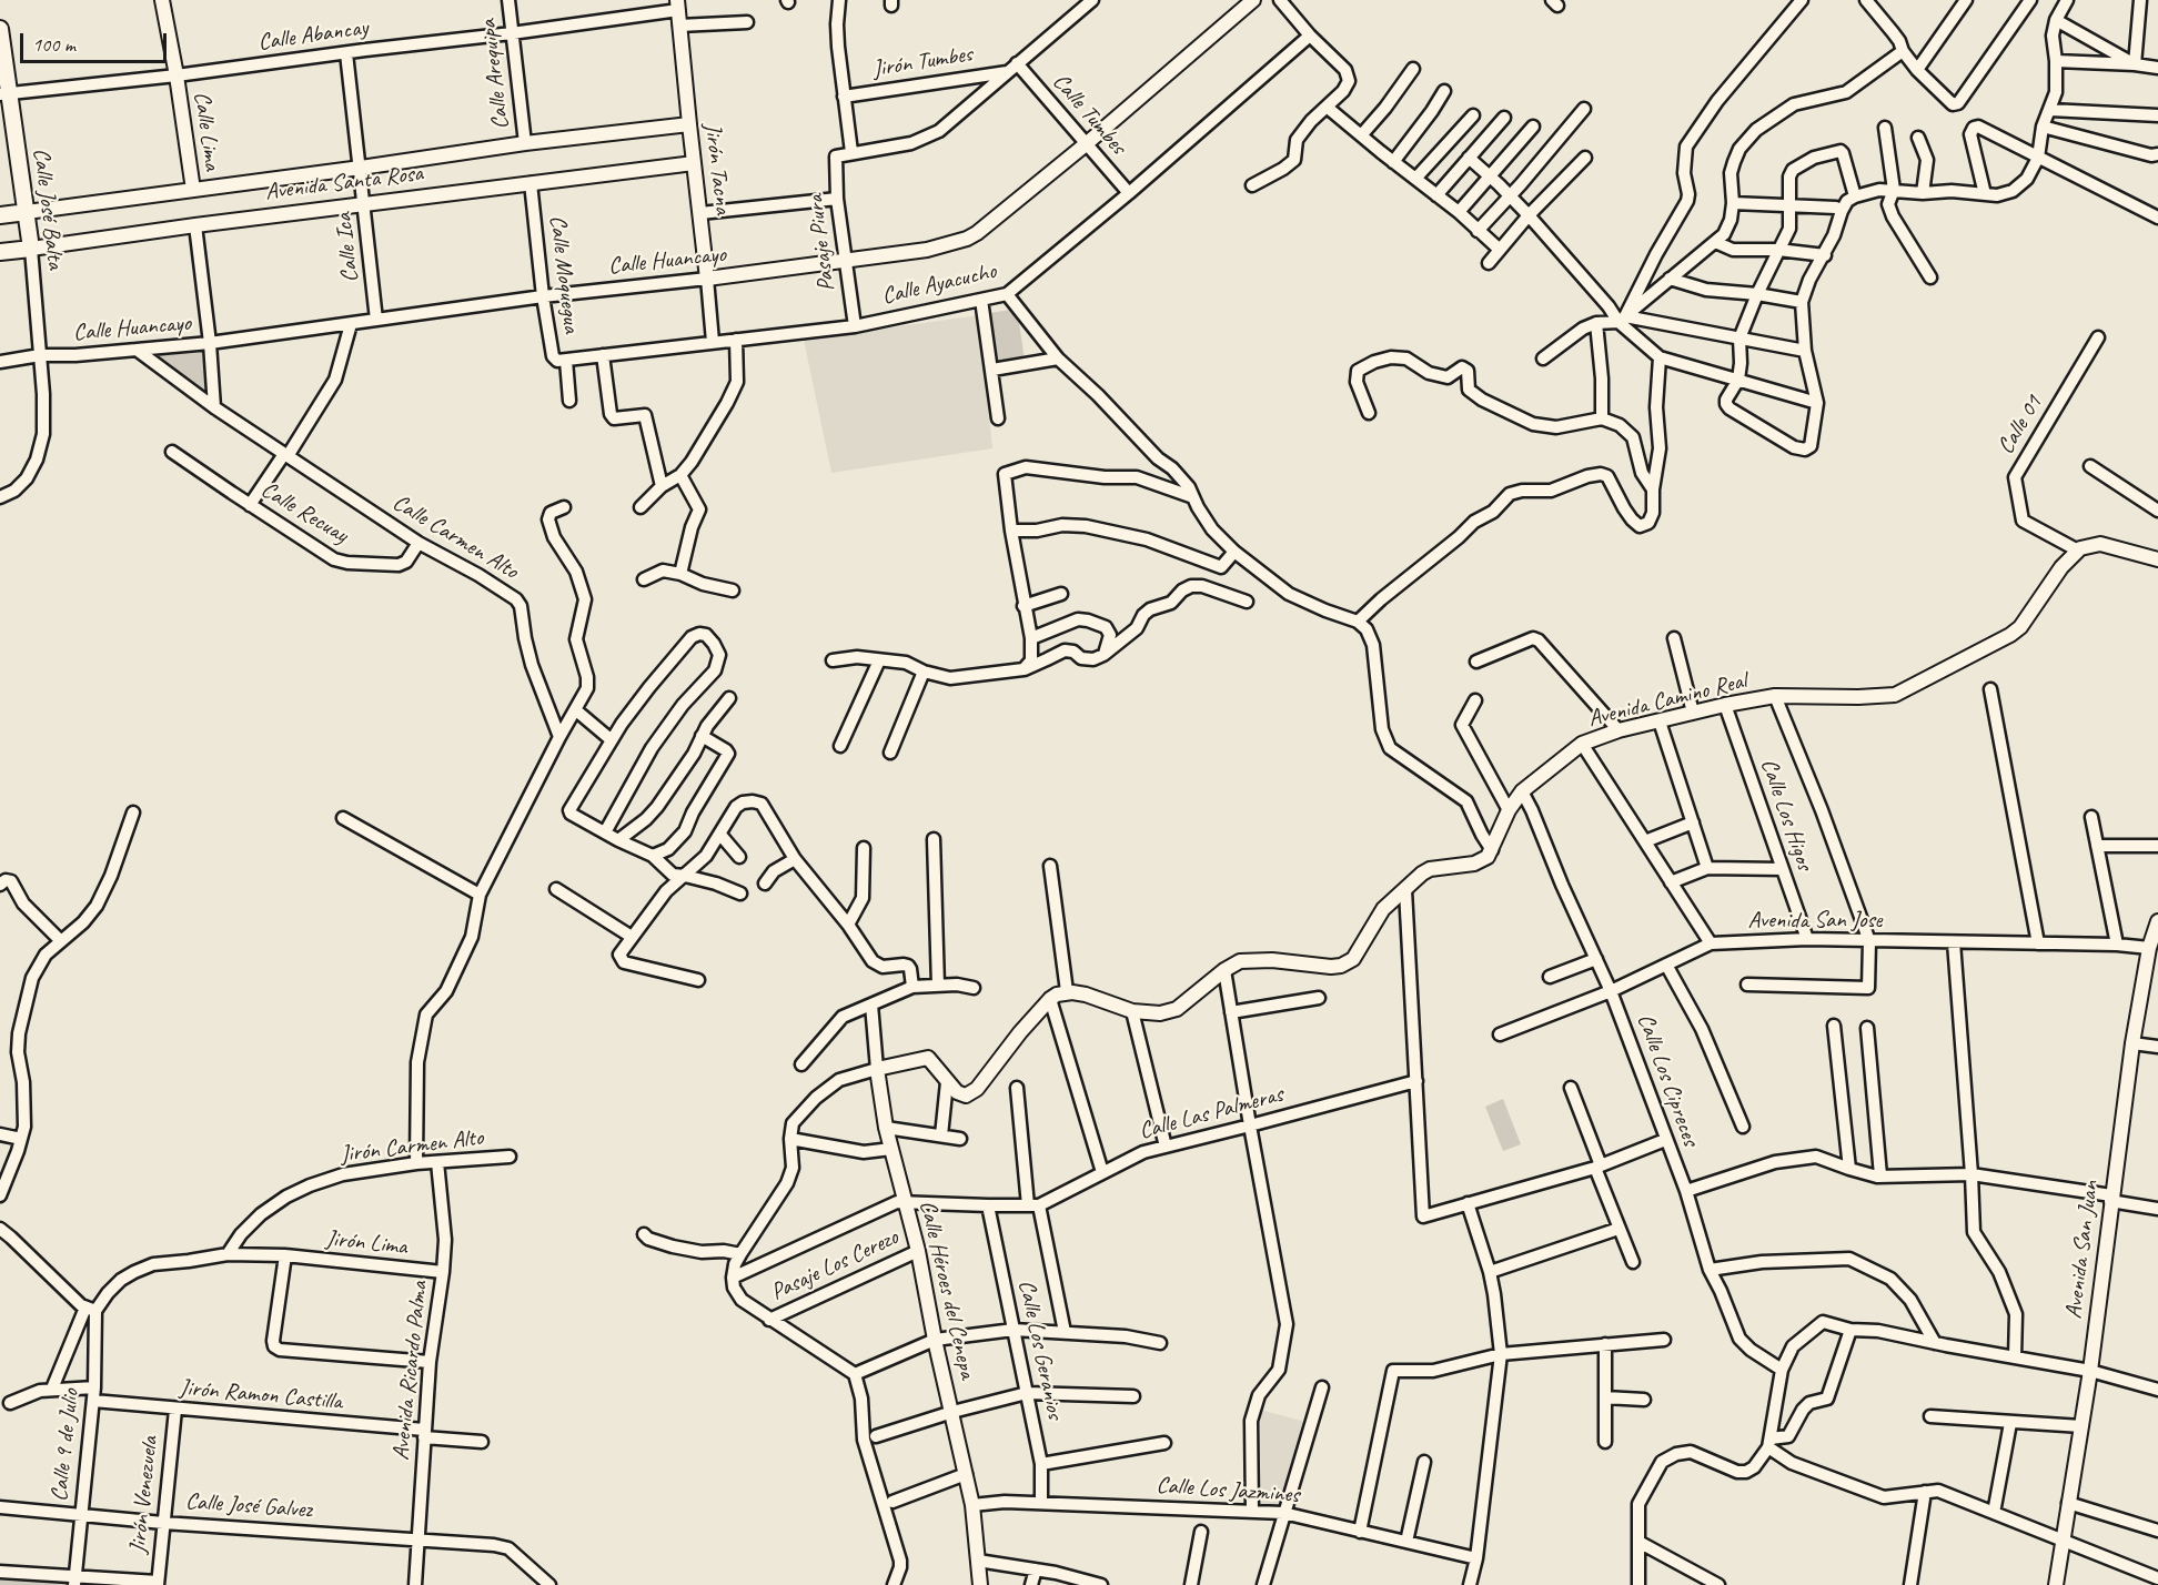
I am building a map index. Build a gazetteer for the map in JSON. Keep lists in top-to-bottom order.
{
  "streets": {
    "main road": ["Avenida Santa Rosa", "Calle José Balta"],
    "street": [
      "Calle Abancay",
      "Jirón Tumbes",
      "Calle Arequipa",
      "Calle Tumbes",
      "Calle Lima",
      "Jirón Tacna",
      "Pasaje Piura",
      "Calle Ica",
      "Calle Huancayo",
      "Calle Moquegua",
      "Calle Ayacucho",
      "Calle 01",
      "Calle Recuay",
      "Calle Carmen Alto",
      "Avenida Camino Real",
      "Calle Los Higos",
      "Avenida San Jose",
      "Calle Los Cipreces",
      "Calle Las Palmeras",
      "Jirón Carmen Alto",
      "Jirón Lima",
      "Avenida San Juan",
      "Pasaje Los Cerezo",
      "Calle Héroes del Cenepa",
      "Calle Los Geranios",
      "Avenida Ricardo Palma",
      "Jirón Ramon Castilla",
      "Calle 9 de Julio",
      "Calle Los Jazmines",
      "Jirón Venezuela",
      "Calle José Galvez"
    ]
  },
  "crossings": [
    ["Calle Abancay", "Calle Arequipa"],
    ["Calle Abancay", "Calle Lima"],
    ["Calle Abancay", "Jirón Tacna"],
    ["Calle Abancay", "Calle José Balta"],
    ["Calle Abancay", "Calle Ica"],
    ["Jirón Tumbes", "Calle Tumbes"],
    ["Calle Arequipa", "Avenida Santa Rosa"],
    ["Calle Tumbes", "Calle Huancayo"],
    ["Calle Tumbes", "Calle Ayacucho"],
    ["Calle Lima", "Avenida Santa Rosa"],
    ["Jirón Tacna", "Avenida Santa Rosa"],
    ["Jirón Tacna", "Calle Huancayo"],
    ["Jirón Tacna", "Calle Ayacucho"],
    ["Avenida Santa Rosa", "Calle José Balta"],
    ["Avenida Santa Rosa", "Calle Ica"],
    ["Avenida Santa Rosa", "Calle Moquegua"],
    ["Calle José Balta", "Calle Huancayo"],
    ["Pasaje Piura", "Calle Huancayo"],
    ["Pasaje Piura", "Calle Ayacucho"],
    ["Calle Ica", "Calle Huancayo"],
    ["Calle Huancayo", "Calle Moquegua"],
    ["Calle Huancayo", "Calle Carmen Alto"],
    ["Calle Moquegua", "Calle Ayacucho"],
    ["Calle 01", "Avenida Camino Real"],
    ["Calle Recuay", "Calle Carmen Alto"],
    ["Avenida Camino Real", "Calle Los Higos"],
    ["Avenida Camino Real", "Calle Los Cipreces"],
    ["Calle Los Higos", "Avenida San Jose"],
    ["Avenida San Jose", "Calle Los Cipreces"],
    ["Avenida San Jose", "Avenida San Juan"],
    ["Calle Las Palmeras", "Calle Héroes del Cenepa"],
    ["Calle Las Palmeras", "Calle Los Geranios"],
    ["Jirón Carmen Alto", "Jirón Lima"],
    ["Jirón Carmen Alto", "Avenida Ricardo Palma"],
    ["Jirón Lima", "Avenida Ricardo Palma"],
    ["Jirón Lima", "Calle 9 de Julio"],
    ["Pasaje Los Cerezo", "Calle Héroes del Cenepa"],
    ["Calle Héroes del Cenepa", "Calle Los Jazmines"],
    ["Calle Los Geranios", "Calle Los Jazmines"],
    ["Avenida Ricardo Palma", "Jirón Ramon Castilla"],
    ["Avenida Ricardo Palma", "Calle José Galvez"],
    ["Jirón Ramon Castilla", "Calle 9 de Julio"],
    ["Jirón Ramon Castilla", "Jirón Venezuela"],
    ["Calle 9 de Julio", "Calle José Galvez"],
    ["Jirón Venezuela", "Calle José Galvez"]
  ],
  "scale_bar": "100 m"
}
